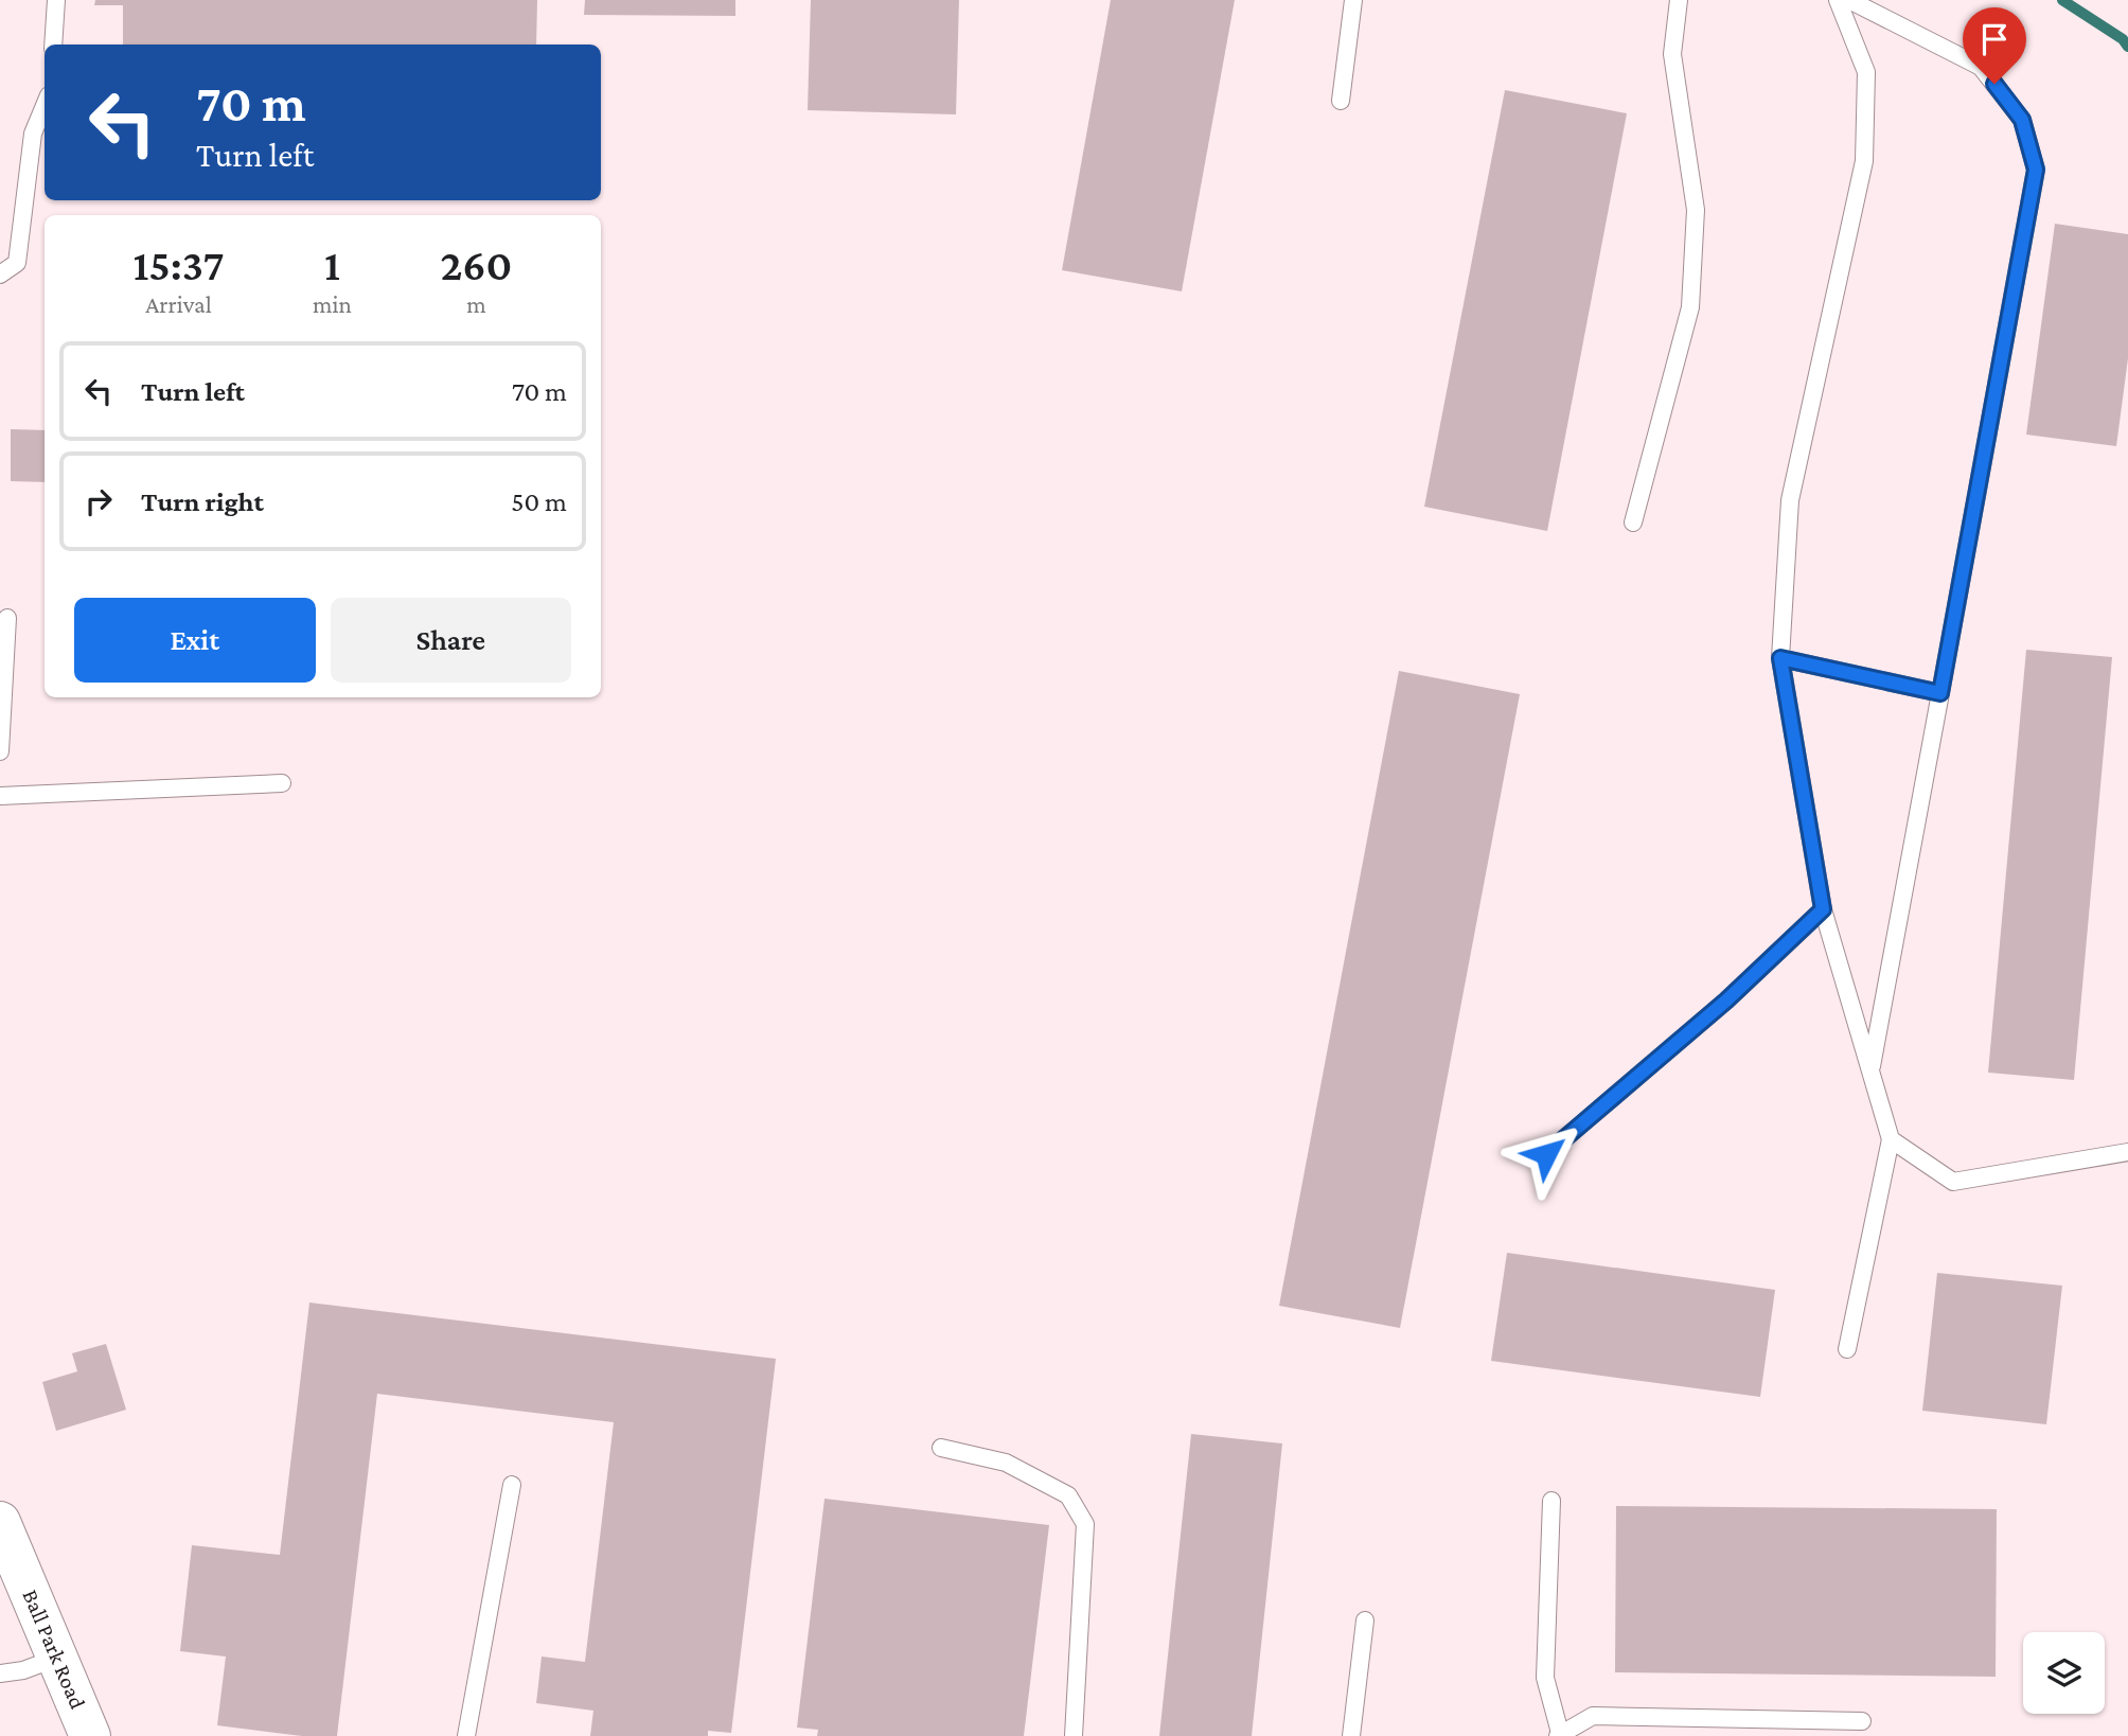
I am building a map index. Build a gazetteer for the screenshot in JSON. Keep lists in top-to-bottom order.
{
  "streets": {
    "street": ["Ball Park Road"]
  },
  "page": {
    "turn": ["70 m", "Turn left"],
    "eta": [
      "15:37",
      "Arrival",
      "1",
      "min",
      "260",
      "m"
    ],
    "list": [
      {
        "name": "Turn left",
        "value": "70 m"
      },
      {
        "name": "Turn right",
        "value": "50 m"
      }
    ],
    "buttons": ["Exit", "Share"]
  }
}
